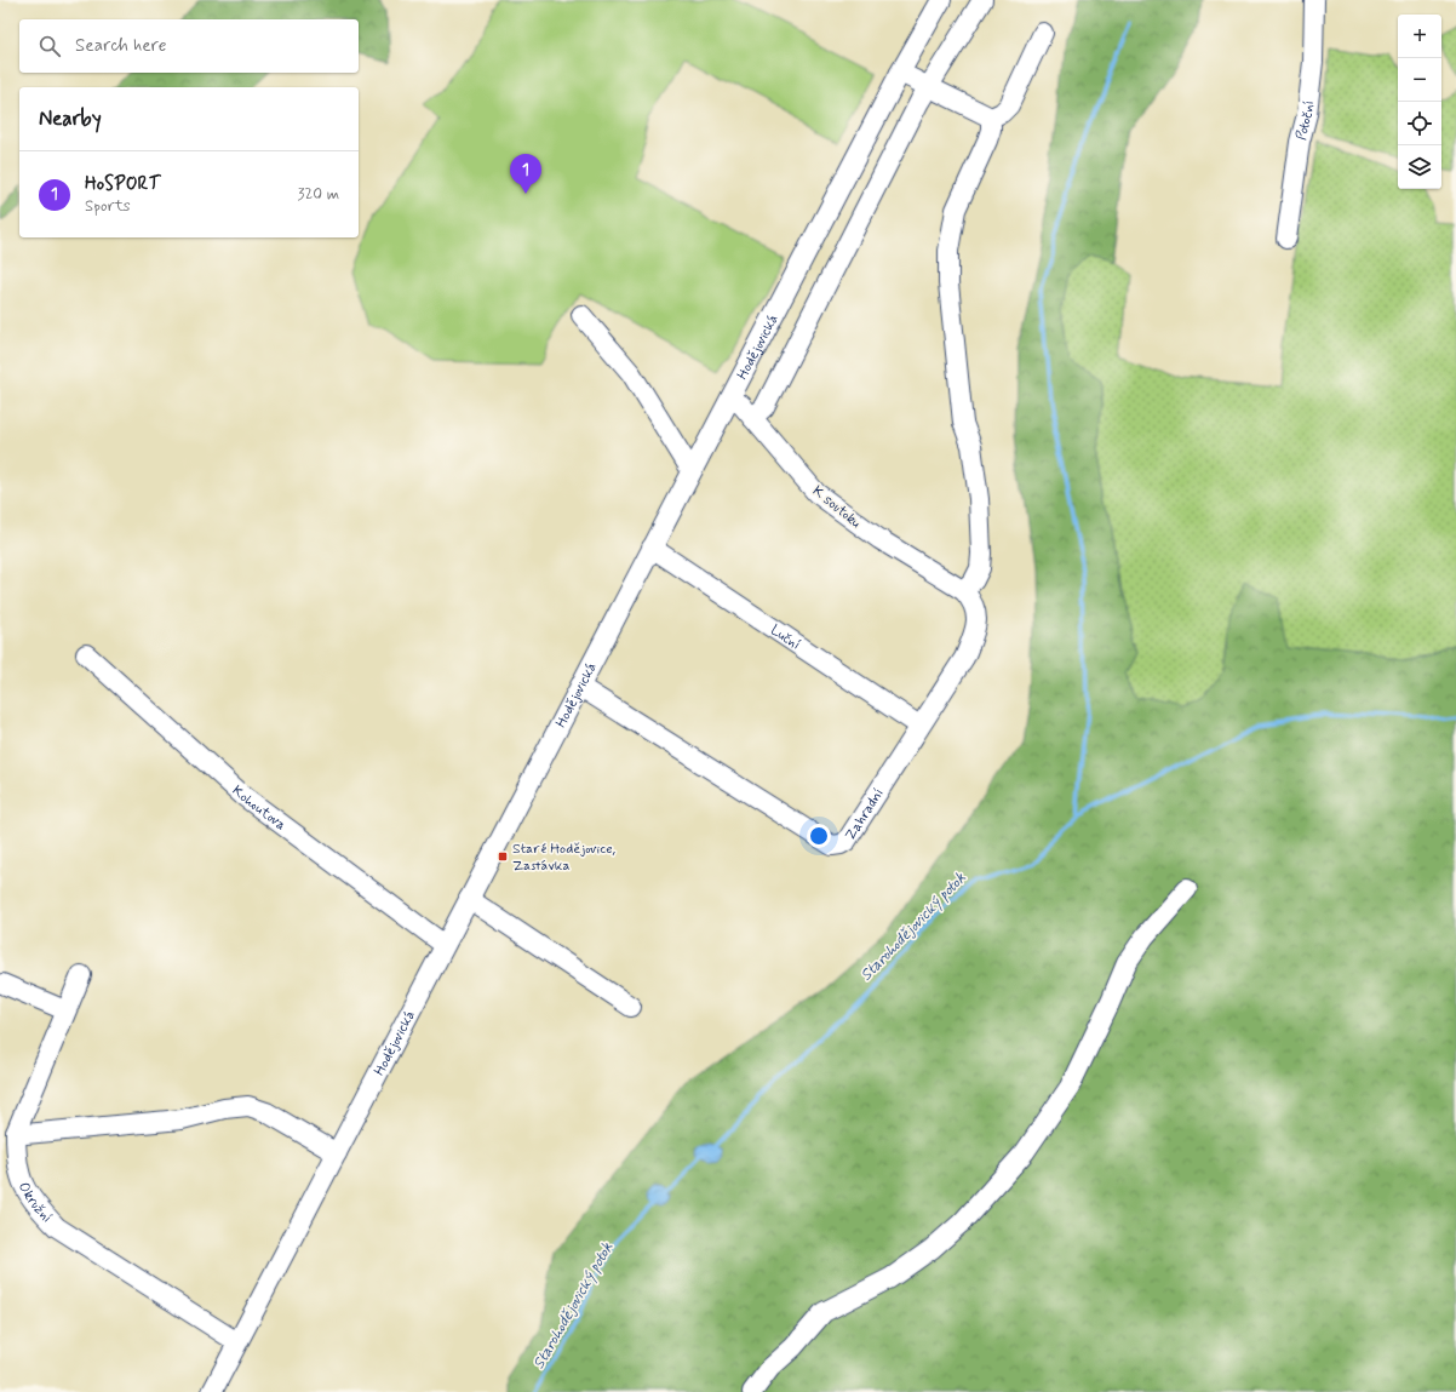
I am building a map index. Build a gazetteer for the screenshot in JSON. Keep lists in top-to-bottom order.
{
  "streets": {
    "street": [
      "Potoční",
      "Hodějovická",
      "K soutoku",
      "Luční",
      "Kohoutova",
      "Zahradní",
      "Okružní"
    ]
  },
  "crossings": [
    ["Hodějovická", "K soutoku"],
    ["Hodějovická", "Luční"],
    ["Hodějovická", "Kohoutova"],
    ["Hodějovická", "Zahradní"],
    ["Hodějovická", "Okružní"],
    ["K soutoku", "Zahradní"],
    ["Luční", "Zahradní"]
  ],
  "water": ["Starohodějovický potok"],
  "places": {
    "transit": ["Staré Hodějovice, Zastávka"]
  },
  "page": {
    "map_buttons": ["+", "−"],
    "search": "Search here",
    "heading": "Nearby",
    "list": [
      {
        "mark": "1",
        "name": "HoSPORT",
        "note": "Sports",
        "value": "320 m"
      }
    ],
    "pins": "1"
  }
}
